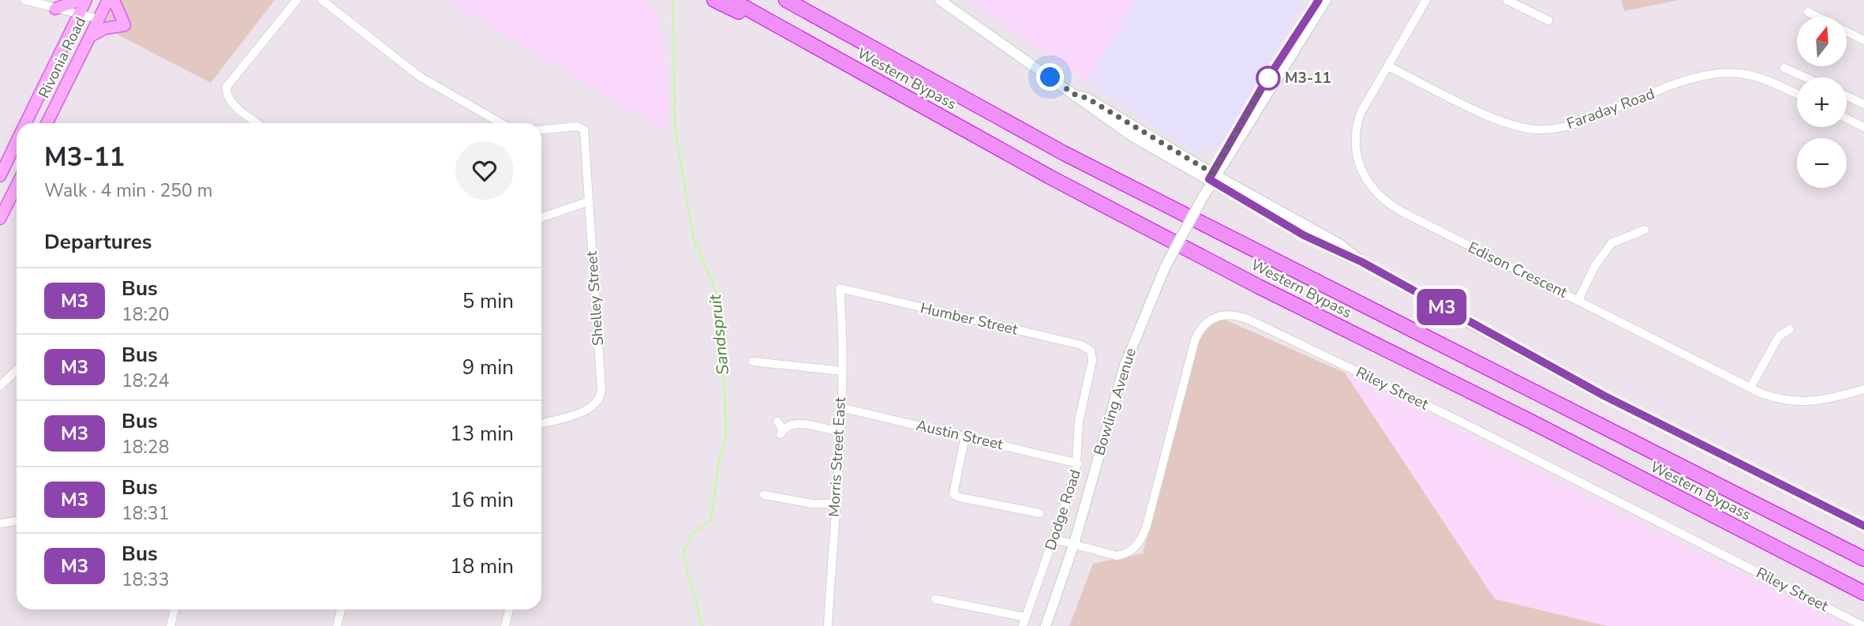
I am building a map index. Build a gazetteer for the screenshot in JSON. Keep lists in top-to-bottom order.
{
  "streets": {
    "highway": ["Western Bypass"],
    "main road": ["Rivonia Road", "Bowling Avenue"],
    "street": [
      "Faraday Road",
      "Edison Crescent",
      "Shelley Street",
      "Humber Street",
      "Riley Street",
      "Austin Street",
      "Morris Street East",
      "Dodge Road"
    ]
  },
  "crossings": [
    ["Faraday Road", "Edison Crescent"],
    ["Humber Street", "Morris Street East"],
    ["Humber Street", "Dodge Road"],
    ["Riley Street", "Bowling Avenue"],
    ["Riley Street", "Dodge Road"],
    ["Austin Street", "Morris Street East"],
    ["Austin Street", "Dodge Road"]
  ],
  "water": ["Sandspruit"],
  "places": ["M3-11"],
  "lines": ["bus line M3"],
  "north": "top",
  "page": {
    "on_map": "M3",
    "map_buttons": ["+", "−"],
    "heading": [
      ["M3-11", "Walk · 4 min · 250 m"],
      "Departures"
    ],
    "list": [
      {
        "mark": "M3",
        "name": "Bus",
        "note": "18:20",
        "value": "5 min"
      },
      {
        "mark": "M3",
        "name": "Bus",
        "note": "18:24",
        "value": "9 min"
      },
      {
        "mark": "M3",
        "name": "Bus",
        "note": "18:28",
        "value": "13 min"
      },
      {
        "mark": "M3",
        "name": "Bus",
        "note": "18:31",
        "value": "16 min"
      },
      {
        "mark": "M3",
        "name": "Bus",
        "note": "18:33",
        "value": "18 min"
      }
    ]
  }
}
